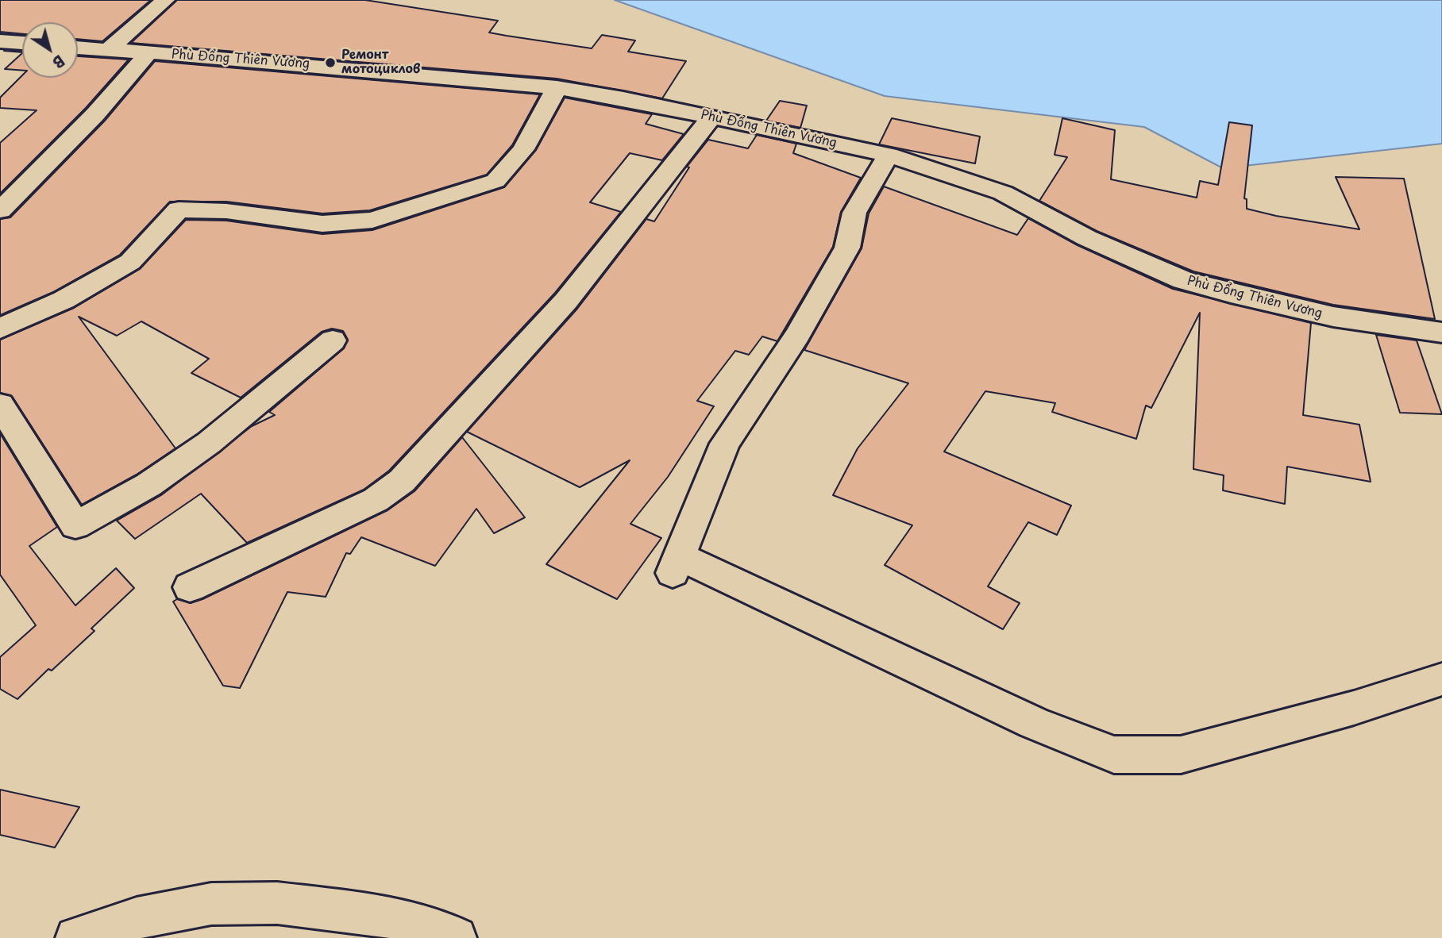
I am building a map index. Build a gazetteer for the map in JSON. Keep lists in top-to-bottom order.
{
  "streets": {
    "street": ["Phù Đổng Thiên Vương"]
  },
  "places": ["Ремонт мотоциклов"],
  "north": "bottom right"
}
